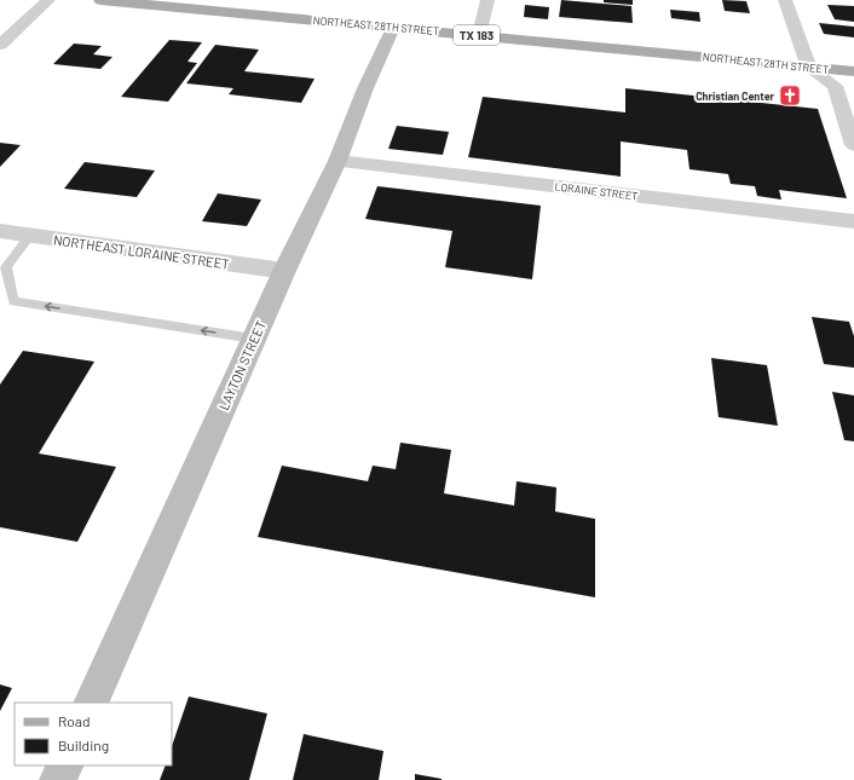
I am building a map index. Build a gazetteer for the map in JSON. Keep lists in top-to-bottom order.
{
  "streets": {
    "main road": ["NORTHEAST 28TH STREET", "TX 183"],
    "street": ["LORAINE STREET", "NORTHEAST LORAINE STREET", "LAYTON STREET"]
  },
  "crossings": [
    ["NORTHEAST 28TH STREET", "LAYTON STREET"],
    ["LORAINE STREET", "LAYTON STREET"],
    ["NORTHEAST LORAINE STREET", "LAYTON STREET"]
  ],
  "places": {
    "church": ["Christian Center"]
  },
  "legend": ["Road", "Building"]
}
